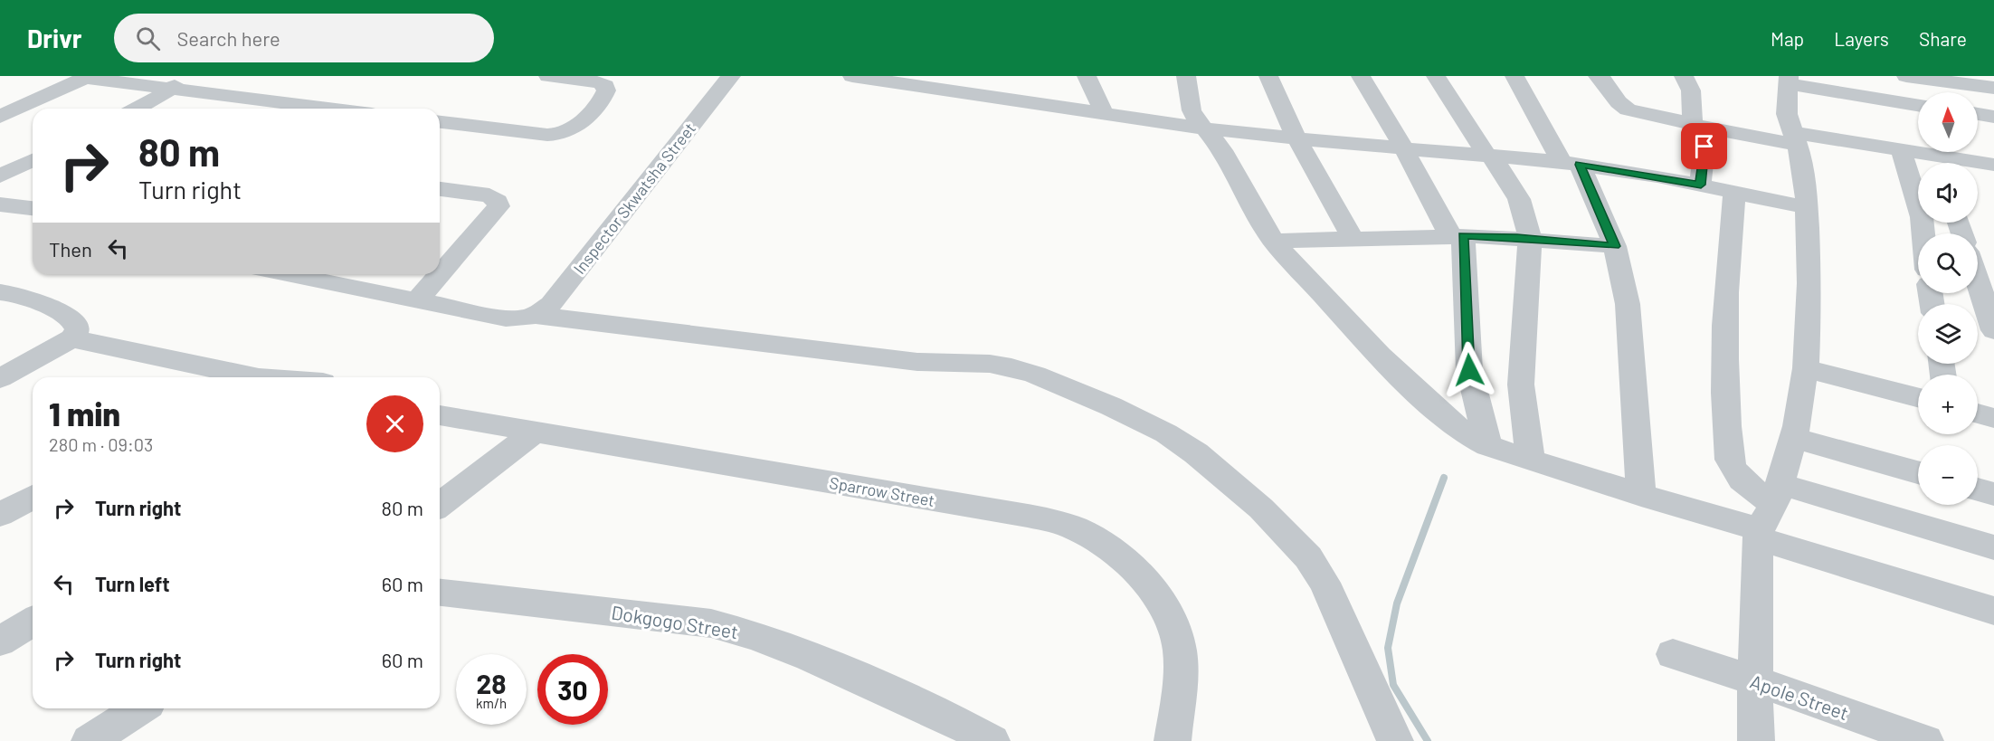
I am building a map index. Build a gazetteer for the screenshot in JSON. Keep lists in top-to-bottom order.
{
  "streets": {
    "street": [
      "Inspector Skwatsha Street",
      "Sparrow Street",
      "Dokgogo Street",
      "Apole Street"
    ]
  },
  "north": "top",
  "page": {
    "header": "Drivr",
    "search": "Search here",
    "nav": ["Map", "Layers", "Share"],
    "map_buttons": ["+", "−"],
    "turn": ["80 m", "Turn right"],
    "then": "Then",
    "heading": ["1 min", "280 m · 09:03"],
    "list": [
      {
        "name": "Turn right",
        "value": "80 m"
      },
      {
        "name": "Turn left",
        "value": "60 m"
      },
      {
        "name": "Turn right",
        "value": "60 m"
      }
    ],
    "speed": "28 km/h",
    "limit": "30"
  }
}
